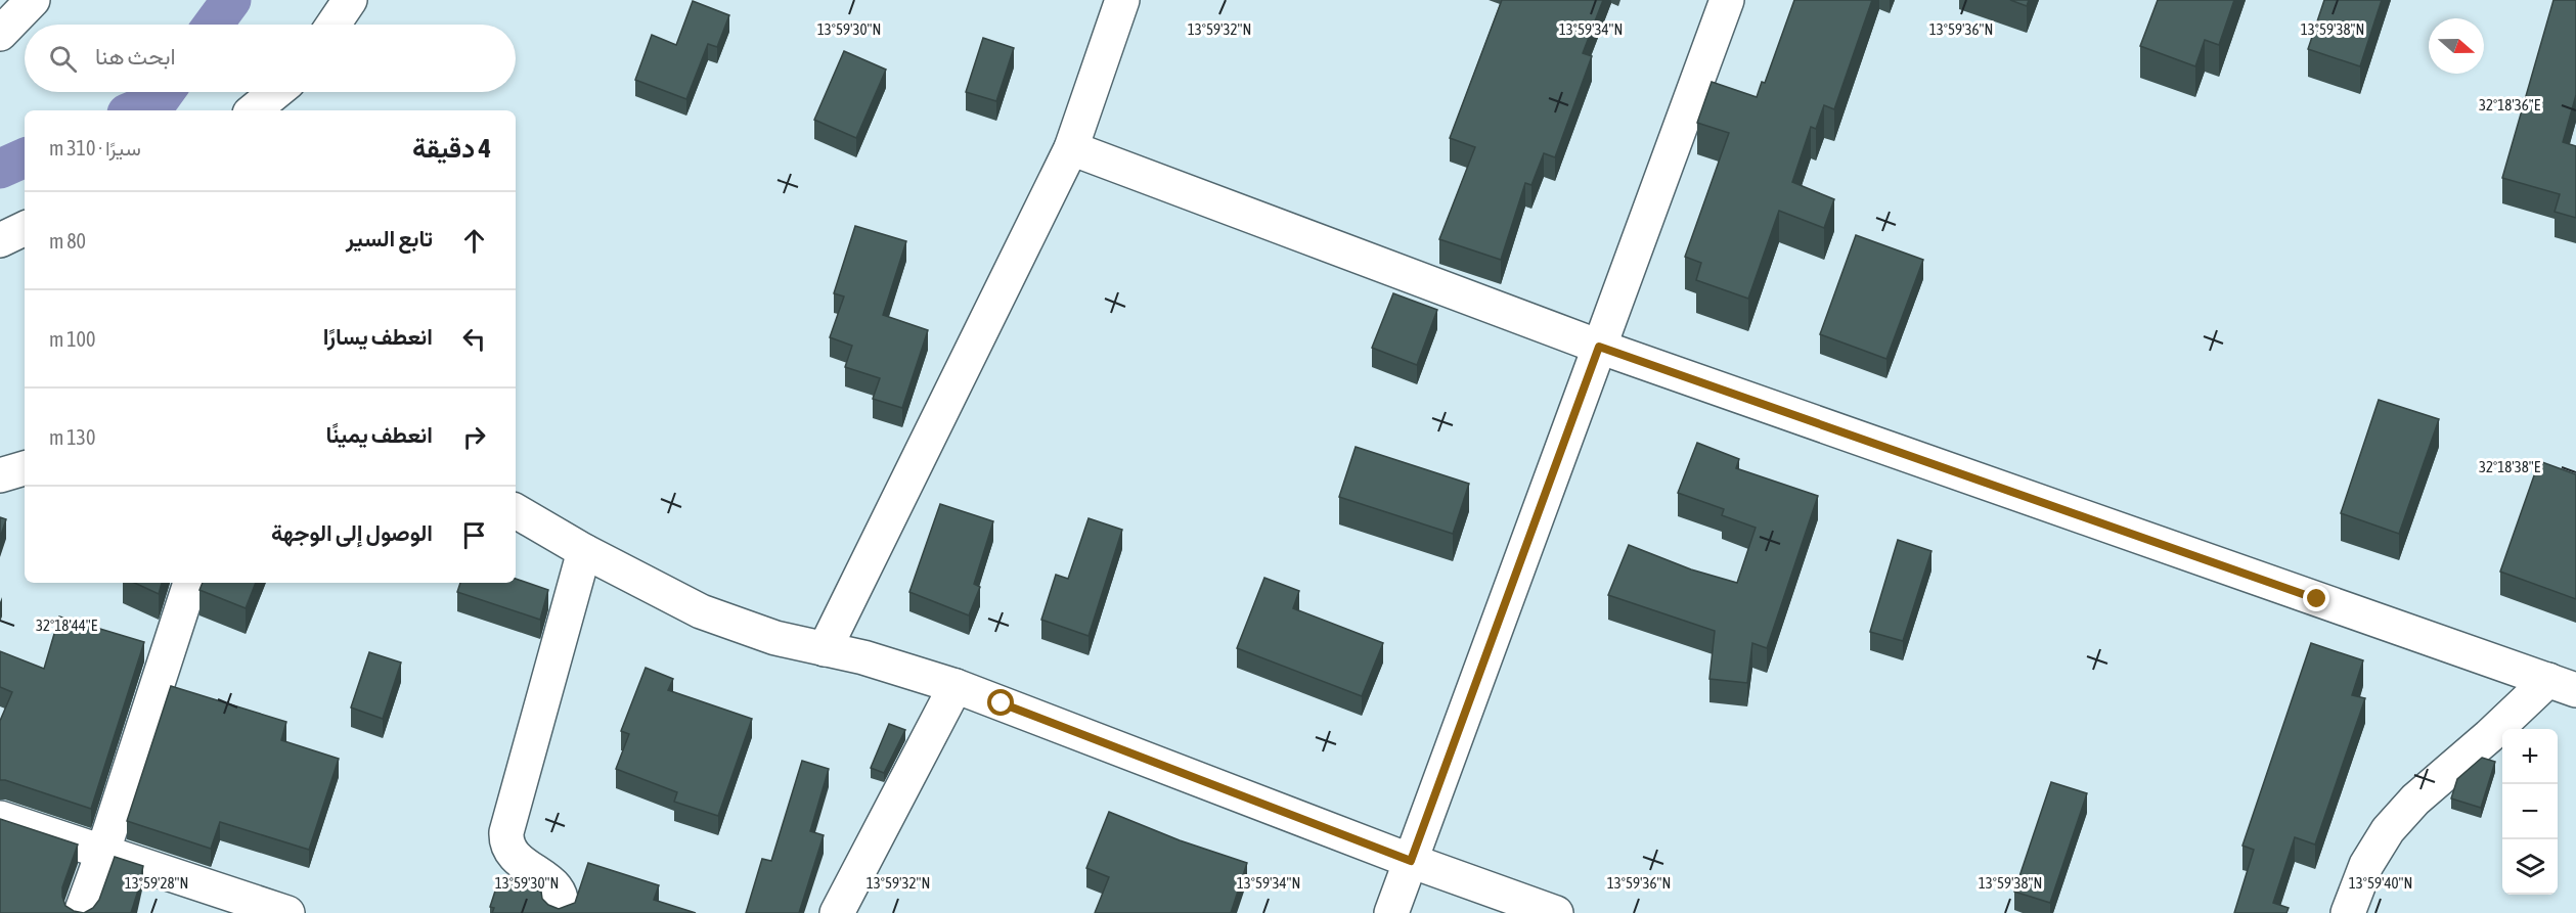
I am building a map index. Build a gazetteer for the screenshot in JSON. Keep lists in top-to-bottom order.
{
  "north": "right",
  "page": {
    "search": "ابحث هنا",
    "heading": ["4 دقيقة", "سيرًا · 310 m"],
    "list": [
      ["تابع السير", "80 m"],
      ["انعطف يسارًا", "100 m"],
      ["انعطف يمينًا", "130 m"],
      "الوصول إلى الوجهة"
    ],
    "map_buttons": ["+", "−"]
  },
  "coordinates": [
    "13°59'30\"N",
    "13°59'32\"N",
    "13°59'34\"N",
    "13°59'36\"N",
    "13°59'38\"N",
    "32°18'36\"E",
    "32°18'38\"E",
    "32°18'44\"E",
    "13°59'28\"N",
    "13°59'40\"N"
  ]
}
